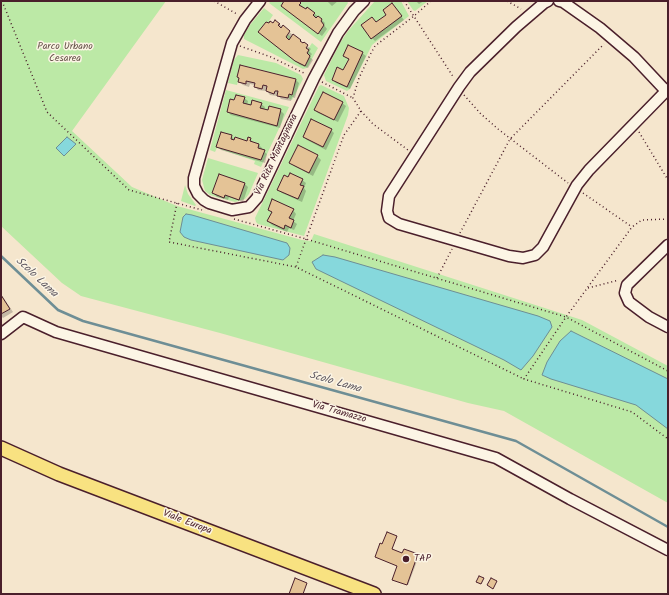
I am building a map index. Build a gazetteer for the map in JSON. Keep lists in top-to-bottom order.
{
  "streets": {
    "main road": ["Viale Europa"],
    "street": ["Via Rita Montagnana", "Via Tramazzo"]
  },
  "water": ["Scolo Lama"],
  "parks": ["Parco Urbano Cesarea"],
  "places": ["TAP"]
}
